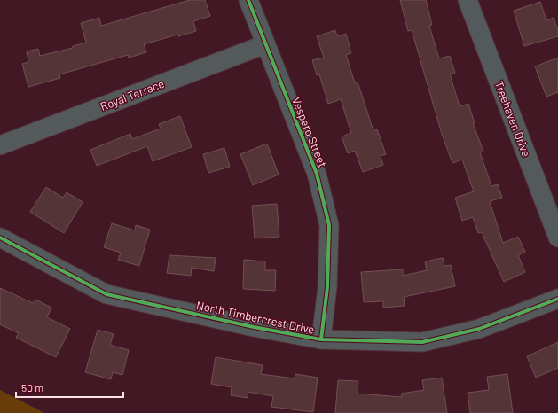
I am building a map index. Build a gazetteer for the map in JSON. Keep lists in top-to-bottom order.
{
  "streets": {
    "street": [
      "Royal Terrace",
      "Treehaven Drive",
      "Vespero Street",
      "North Timbercrest Drive"
    ]
  },
  "crossings": [
    ["Royal Terrace", "Vespero Street"],
    ["Vespero Street", "North Timbercrest Drive"]
  ],
  "scale_bar": "50 m"
}
